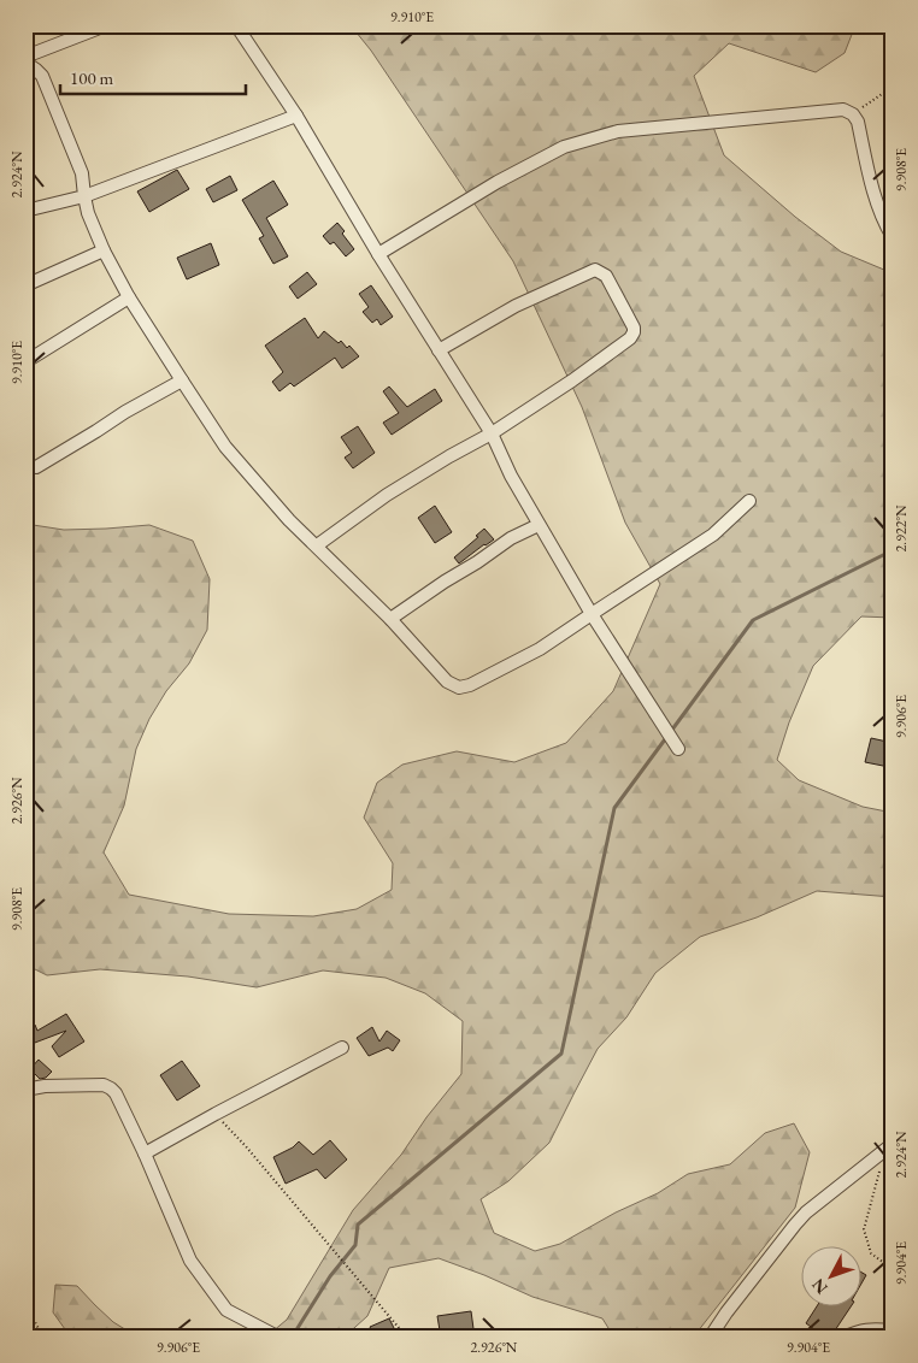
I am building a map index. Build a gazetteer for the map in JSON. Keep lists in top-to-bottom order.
{
  "scale_bar": "100 m",
  "north": "bottom left",
  "coordinates": [
    "9.910°E",
    "9.908°E",
    "2.924°N",
    "2.922°N",
    "9.906°E",
    "2.926°N",
    "9.904°E"
  ]
}
